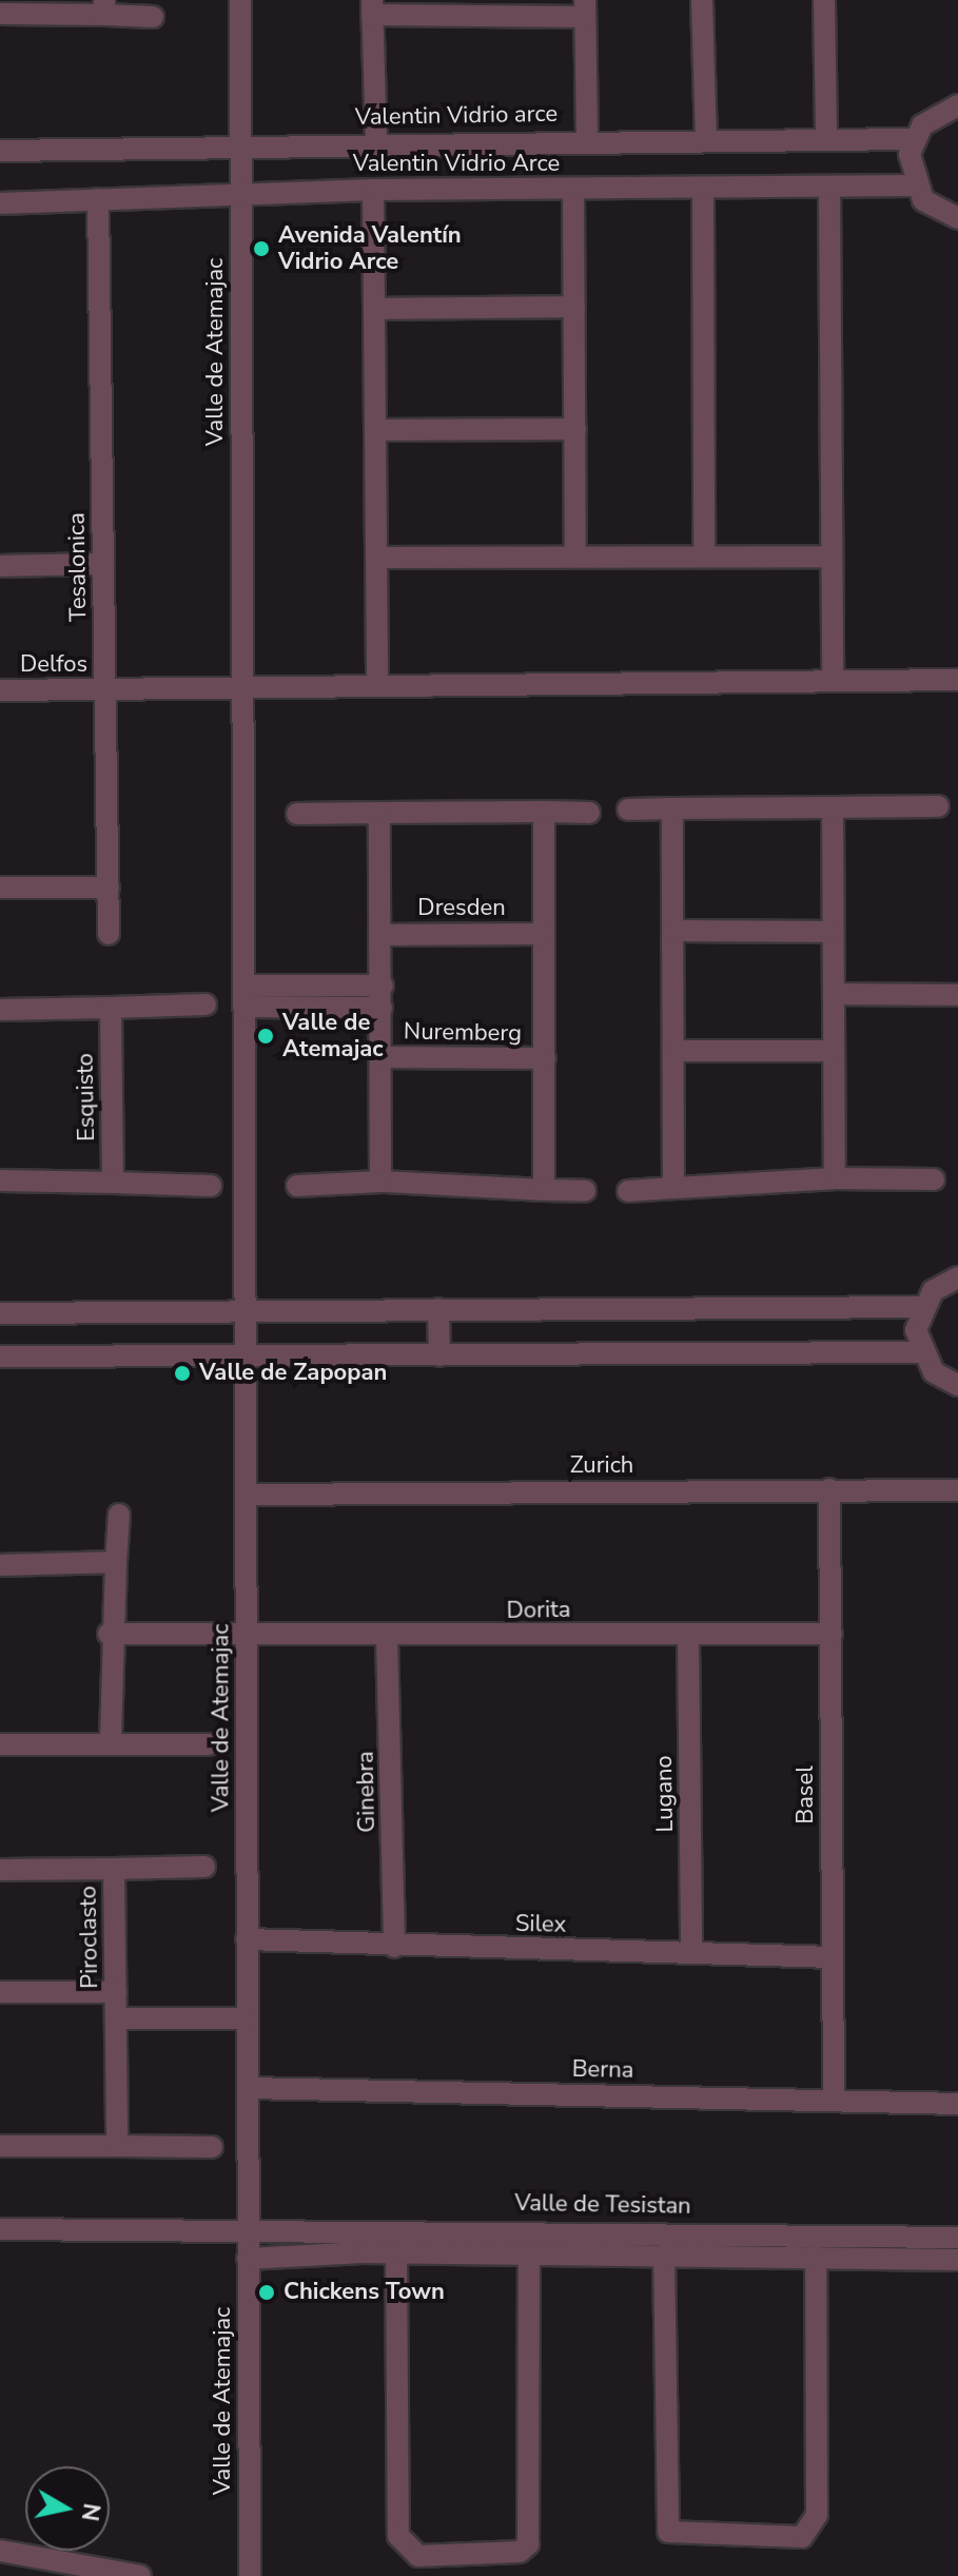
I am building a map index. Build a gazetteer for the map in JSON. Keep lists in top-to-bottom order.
{
  "streets": {
    "street": [
      "Valentin Vidrio arce",
      "Valentin Vidrio Arce",
      "Valle de Atemajac",
      "Tesalonica",
      "Delfos",
      "Dresden",
      "Nuremberg",
      "Esquisto",
      "Zurich",
      "Dorita",
      "Ginebra",
      "Lugano",
      "Basel",
      "Silex",
      "Piroclasto",
      "Berna",
      "Valle de Tesistan"
    ]
  },
  "crossings": [
    ["Valentin Vidrio arce", "Valle de Atemajac"],
    ["Valentin Vidrio Arce", "Valle de Atemajac"],
    ["Valentin Vidrio Arce", "Tesalonica"],
    ["Valle de Atemajac", "Delfos"],
    ["Valle de Atemajac", "Zurich"],
    ["Valle de Atemajac", "Dorita"],
    ["Valle de Atemajac", "Silex"],
    ["Valle de Atemajac", "Piroclasto"],
    ["Valle de Atemajac", "Berna"],
    ["Valle de Atemajac", "Valle de Tesistan"],
    ["Tesalonica", "Delfos"],
    ["Zurich", "Basel"],
    ["Dorita", "Ginebra"],
    ["Dorita", "Lugano"],
    ["Dorita", "Basel"],
    ["Ginebra", "Silex"],
    ["Lugano", "Silex"],
    ["Basel", "Silex"],
    ["Basel", "Berna"]
  ],
  "places": [
    "Avenida Valentín Vidrio Arce",
    "Valle de Atemajac",
    "Valle de Zapopan",
    "Chickens Town"
  ],
  "north": "right"
}
